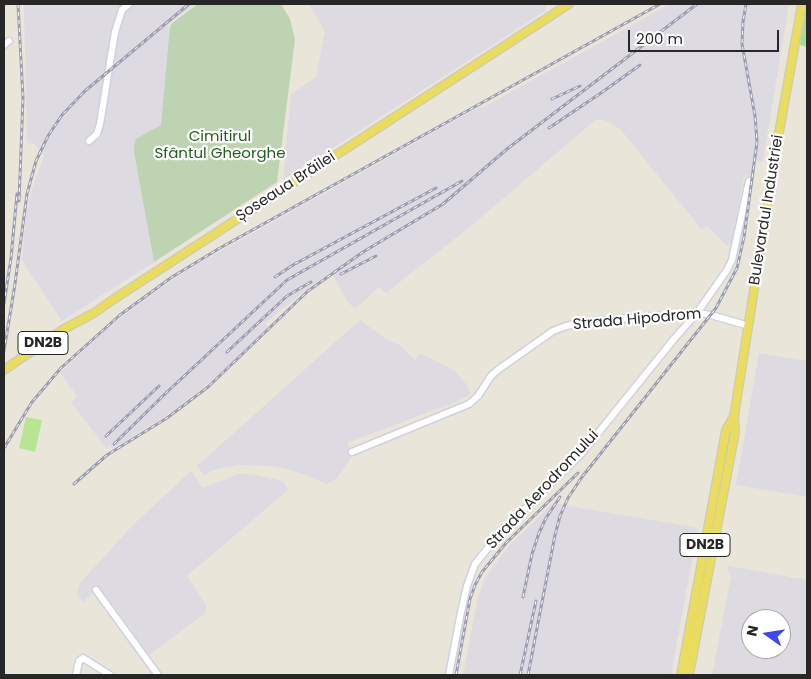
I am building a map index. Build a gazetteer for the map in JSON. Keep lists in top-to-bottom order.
{
  "streets": {
    "main road": ["Șoseaua Brăilei", "Bulevardul Industriei", "DN2B"],
    "street": ["Strada Hipodrom", "Strada Aerodromului"]
  },
  "crossings": [
    ["Bulevardul Industriei", "Strada Hipodrom"],
    ["Strada Hipodrom", "Strada Aerodromului"]
  ],
  "parks": ["Cimitirul Sfântul Gheorghe"],
  "scale_bar": "200 m",
  "north": "left"
}
